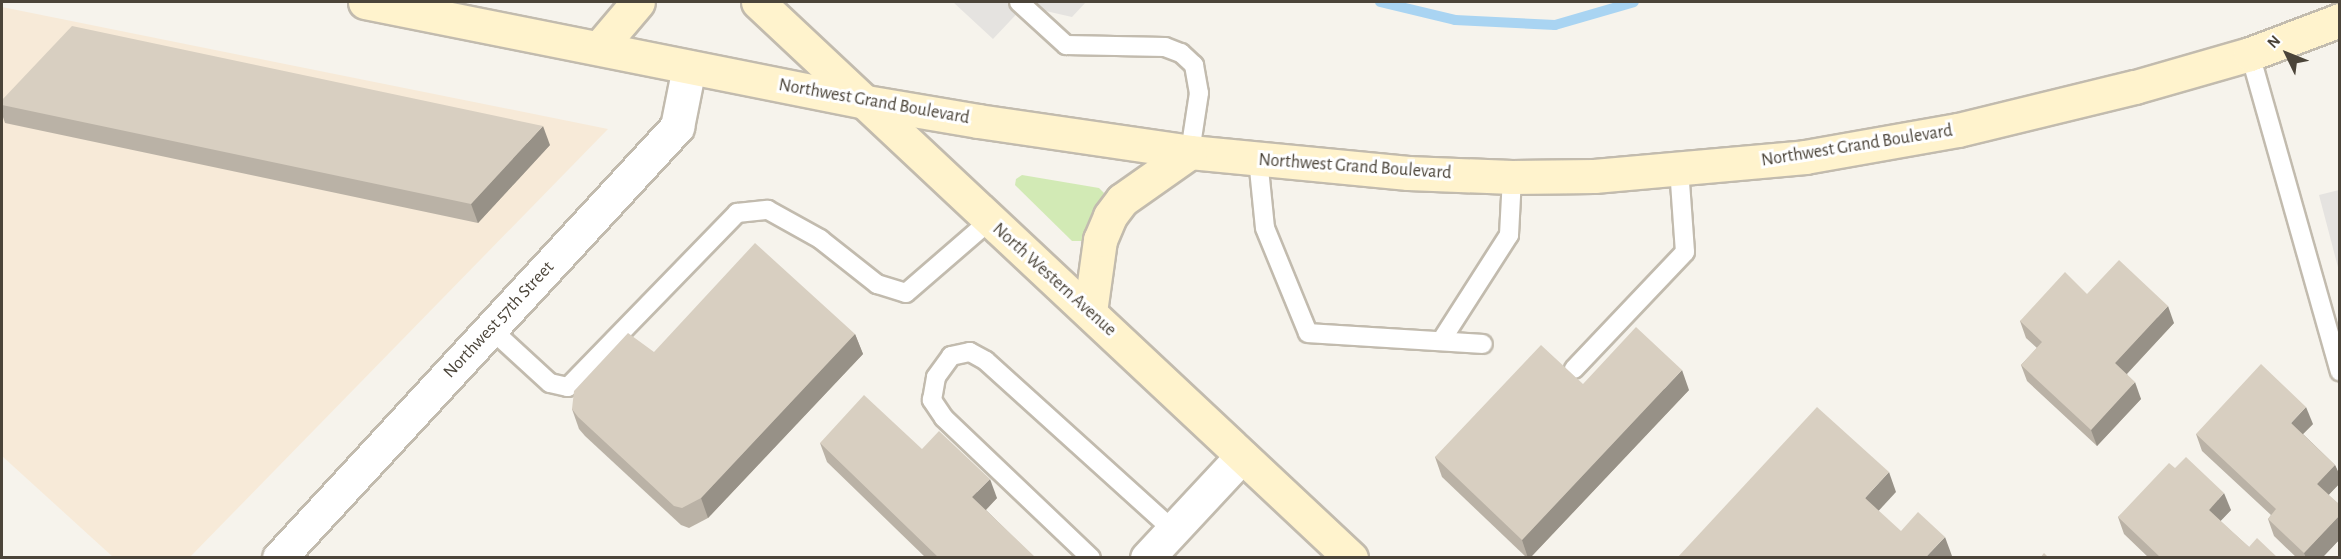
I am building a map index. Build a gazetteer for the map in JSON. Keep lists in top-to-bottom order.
{
  "streets": {
    "main road": ["Northwest Grand Boulevard", "North Western Avenue"],
    "street": ["Northwest 57th Street"]
  },
  "crossings": [
    ["Northwest Grand Boulevard", "North Western Avenue"],
    ["Northwest Grand Boulevard", "Northwest 57th Street"]
  ],
  "north": "top left"
}
